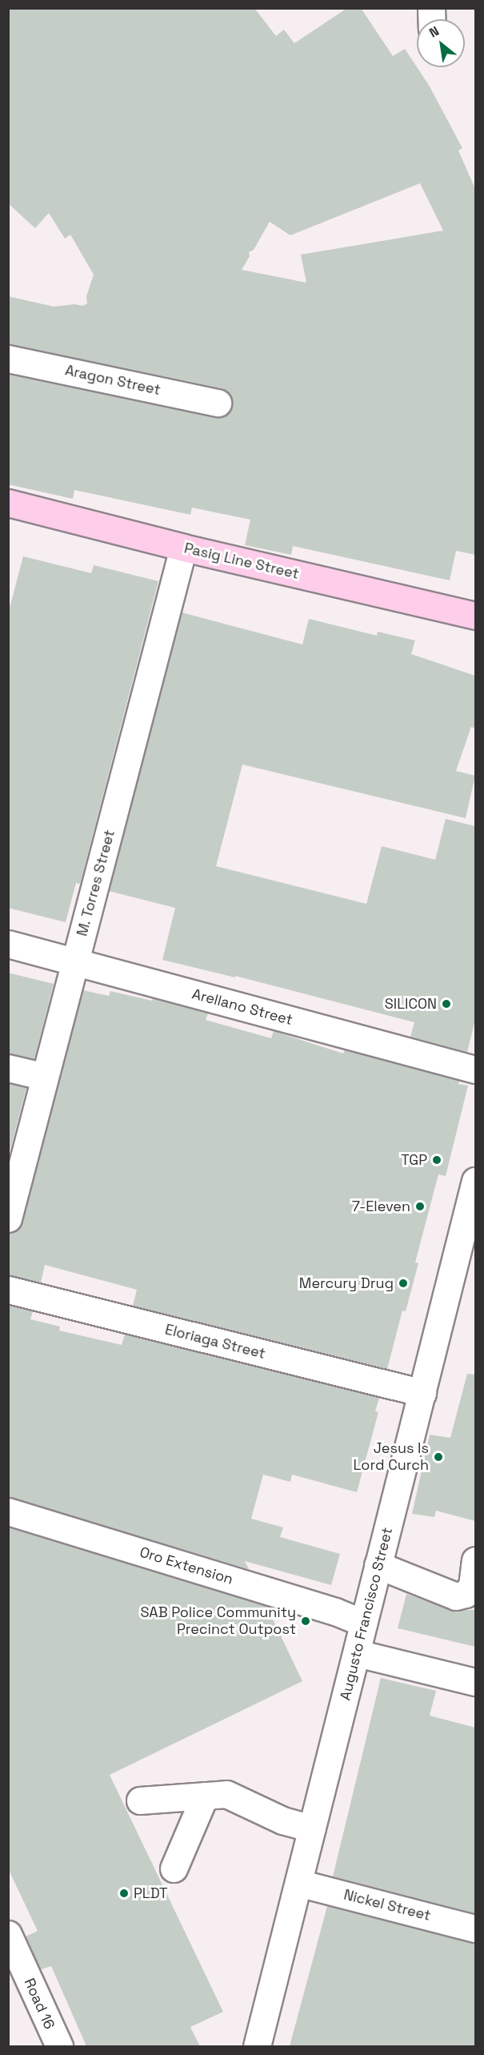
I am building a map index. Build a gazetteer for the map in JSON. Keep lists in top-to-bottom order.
{
  "streets": {
    "main road": ["Pasig Line Street"],
    "street": [
      "Aragon Street",
      "M. Torres Street",
      "Arellano Street",
      "Eloriaga Street",
      "Oro Extension",
      "Augusto Francisco Street",
      "Nickel Street",
      "Road 16"
    ]
  },
  "crossings": [
    ["Pasig Line Street", "M. Torres Street"],
    ["M. Torres Street", "Arellano Street"],
    ["Eloriaga Street", "Augusto Francisco Street"],
    ["Oro Extension", "Augusto Francisco Street"],
    ["Augusto Francisco Street", "Nickel Street"]
  ],
  "places": [
    "SILICON",
    "TGP",
    "7-Eleven",
    "Mercury Drug",
    "Jesus Is Lord Curch",
    "SAB Police Community Precinct Outpost",
    "PLDT"
  ],
  "north": "top left"
}
